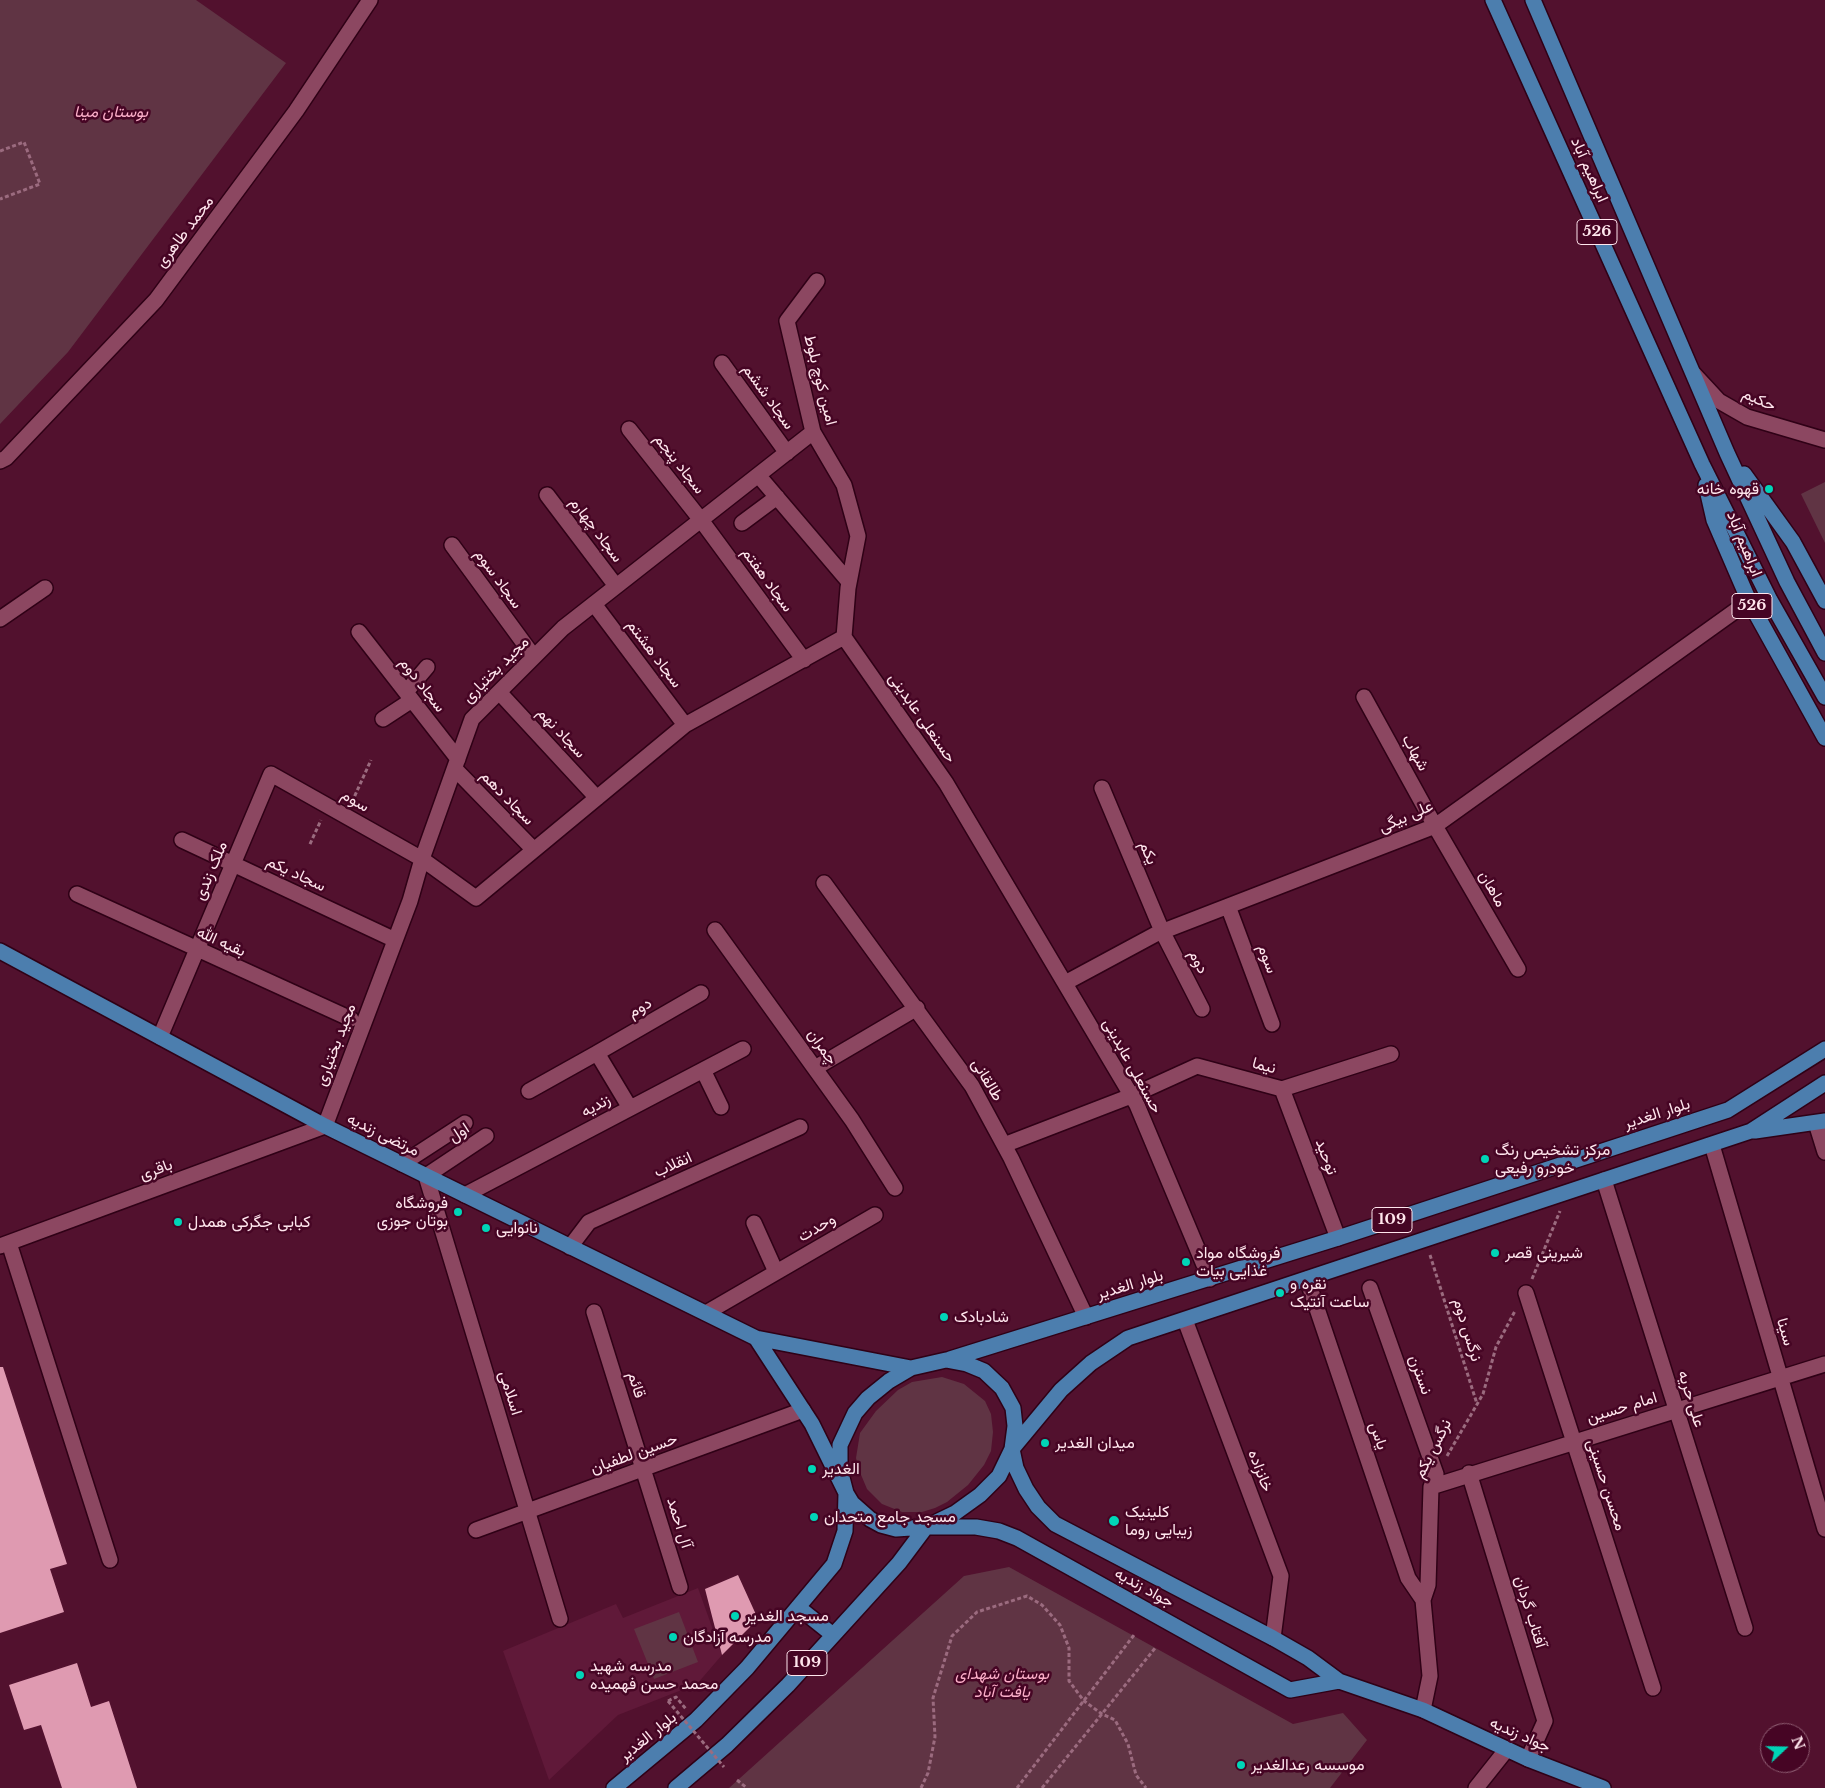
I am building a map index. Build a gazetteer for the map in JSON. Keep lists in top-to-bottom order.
{
  "streets": {
    "main road": [
      "ابراهیم آباد",
      "526",
      "بلوار الغدیر",
      "مرتضی زندیه",
      "109",
      "جواد زندیه"
    ],
    "street": [
      "محمد طاهری",
      "امین کوچ بلوط",
      "سجاد ششم",
      "حکیم",
      "سجاد پنجم",
      "سجاد چهارم",
      "سجاد سوم",
      "سجاد هفتم",
      "سجاد هشتم",
      "مجید بختیاری",
      "سجاد دوم",
      "حسنعلی عابدینی",
      "سجاد نهم",
      "شهاب",
      "سجاد دهم",
      "سوم",
      "علی بیگی",
      "یکم",
      "ملک زندی",
      "سجاد یکم",
      "ماهان",
      "بقیه الله",
      "دوم",
      "چمران",
      "نیما",
      "طالقانی",
      "زندیه",
      "اول",
      "توحید",
      "انقلاب",
      "باقری",
      "وحدت",
      "سینا",
      "نسترن",
      "قائم",
      "اسلامی",
      "علی حریه",
      "امام حسین",
      "یاس",
      "نرگس یکم",
      "حسین لطفیان",
      "خانزاده",
      "محسن حسینی",
      "آل احمد",
      "آفتاب گردان"
    ],
    "path": ["نرگس دوم"]
  },
  "crossings": [
    ["ابراهیم آباد", "حکیم"],
    ["ابراهیم آباد", "علی بیگی"],
    ["امین کوچ بلوط", "مجید بختیاری"],
    ["امین کوچ بلوط", "حسنعلی عابدینی"],
    ["سجاد ششم", "مجید بختیاری"],
    ["سجاد پنجم", "سجاد هفتم"],
    ["سجاد پنجم", "مجید بختیاری"],
    ["سجاد چهارم", "مجید بختیاری"],
    ["سجاد سوم", "مجید بختیاری"],
    ["سجاد هفتم", "مجید بختیاری"],
    ["سجاد هشتم", "مجید بختیاری"],
    ["مجید بختیاری", "سجاد دوم"],
    ["مجید بختیاری", "سجاد نهم"],
    ["مجید بختیاری", "سجاد دهم"],
    ["مجید بختیاری", "سوم"],
    ["مجید بختیاری", "سجاد یکم"],
    ["مجید بختیاری", "مرتضی زندیه"],
    ["مجید بختیاری", "باقری"],
    ["سجاد دوم", "سجاد دهم"],
    ["حسنعلی عابدینی", "علی بیگی"],
    ["حسنعلی عابدینی", "نیما"],
    ["حسنعلی عابدینی", "بلوار الغدیر"],
    ["شهاب", "علی بیگی"],
    ["شهاب", "ماهان"],
    ["سوم", "علی بیگی"],
    ["سوم", "ملک زندی"],
    ["علی بیگی", "یکم"],
    ["علی بیگی", "ماهان"],
    ["علی بیگی", "دوم"],
    ["یکم", "دوم"],
    ["ملک زندی", "سجاد یکم"],
    ["ملک زندی", "بقیه الله"],
    ["ملک زندی", "مرتضی زندیه"],
    ["نیما", "طالقانی"],
    ["نیما", "توحید"],
    ["طالقانی", "بلوار الغدیر"],
    ["زندیه", "مرتضی زندیه"],
    ["بلوار الغدیر", "توحید"],
    ["بلوار الغدیر", "109"],
    ["بلوار الغدیر", "جواد زندیه"],
    ["اول", "مرتضی زندیه"],
    ["اول", "اسلامی"],
    ["مرتضی زندیه", "انقلاب"],
    ["مرتضی زندیه", "باقری"],
    ["مرتضی زندیه", "وحدت"],
    ["مرتضی زندیه", "اسلامی"],
    ["109", "سینا"],
    ["109", "علی حریه"],
    ["109", "یاس"],
    ["109", "خانزاده"],
    ["109", "جواد زندیه"],
    ["نرگس دوم", "نرگس یکم"],
    ["سینا", "امام حسین"],
    ["نسترن", "امام حسین"],
    ["نسترن", "نرگس یکم"],
    ["قائم", "حسین لطفیان"],
    ["قائم", "آل احمد"],
    ["اسلامی", "حسین لطفیان"],
    ["علی حریه", "امام حسین"],
    ["امام حسین", "نرگس یکم"],
    ["امام حسین", "محسن حسینی"],
    ["امام حسین", "آفتاب گردان"],
    ["یاس", "نرگس یکم"],
    ["نرگس یکم", "محسن حسینی"],
    ["نرگس یکم", "جواد زندیه"],
    ["حسین لطفیان", "آل احمد"],
    ["خانزاده", "جواد زندیه"],
    ["جواد زندیه", "آفتاب گردان"]
  ],
  "parks": ["بوستان مینا", "بوستان شهدای یافت آباد"],
  "places": [
    "قهوه خانه",
    "مرکز تشخیص رنگ خودرو رفیعی",
    "فروشگاه بوتان جوزی",
    "کبابی جگرکی همدل",
    "نانوایی",
    "شیرینی قصر",
    "فروشگاه مواد غذایی بیات",
    "نقره و ساعت آنتیک",
    "شادبادک",
    "میدان الغدیر",
    "الغدیر",
    "مسجد جامع متحدان",
    "کلینیک زیبایی روما",
    "مسجد الغدیر",
    "مدرسه آزادگان",
    "مدرسه شهید محمد حسن فهمیده",
    "موسسه رعدالغدیر"
  ],
  "north": "right"
}
